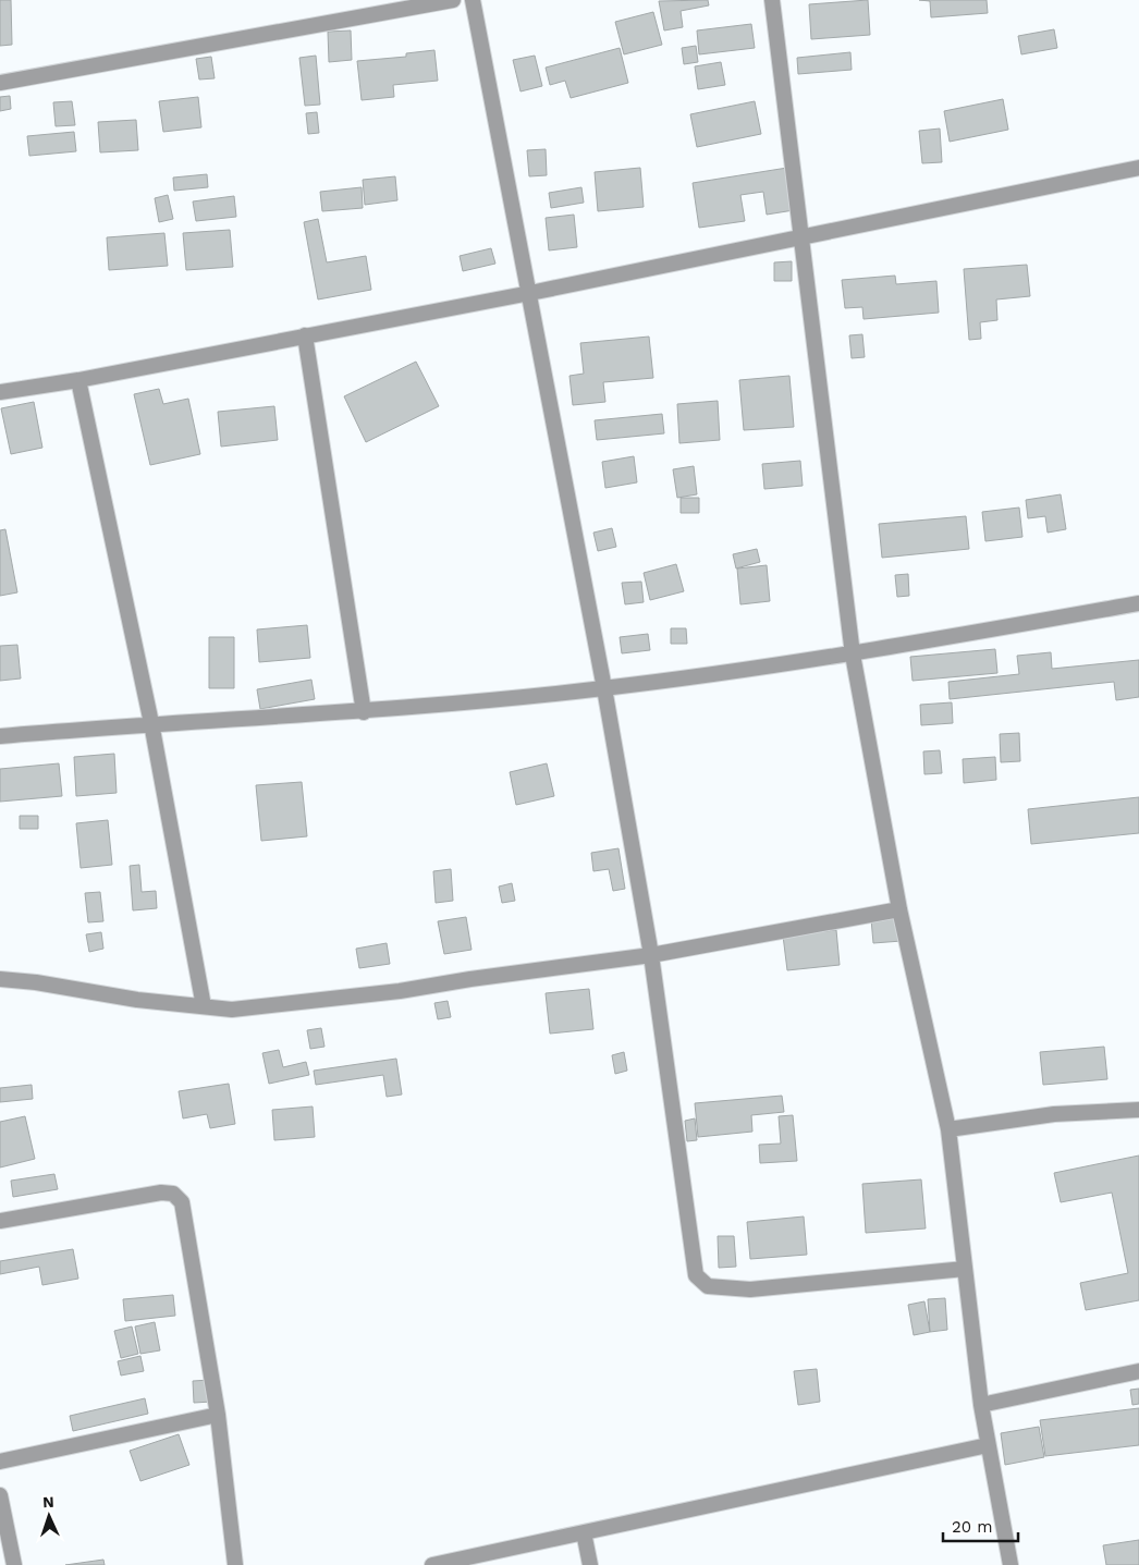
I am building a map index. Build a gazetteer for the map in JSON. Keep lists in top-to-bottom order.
{
  "scale_bar": "20 m",
  "north": "top"
}
